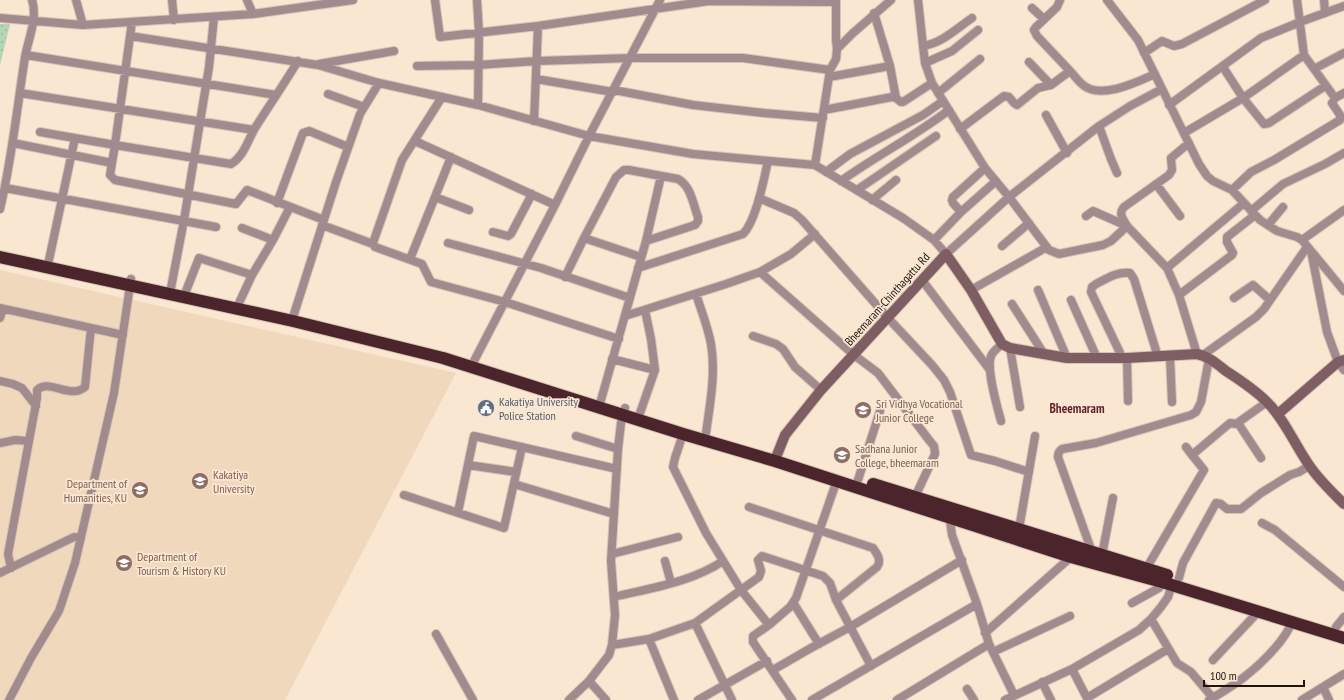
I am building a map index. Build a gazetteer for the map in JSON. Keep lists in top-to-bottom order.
{
  "streets": {
    "street": ["Bheemaram-Chinthagattu Rd"]
  },
  "districts": ["Bheemaram"],
  "places": {
    "public building": ["Kakatiya University Police Station"],
    "school or university": [
      "Sri Vidhya Vocational Junior College",
      "Sadhana Junior College, bheemaram",
      "Kakatiya University",
      "Department of Humanities, KU",
      "Department of Tourism & History KU"
    ]
  },
  "scale_bar": "100 m"
}
